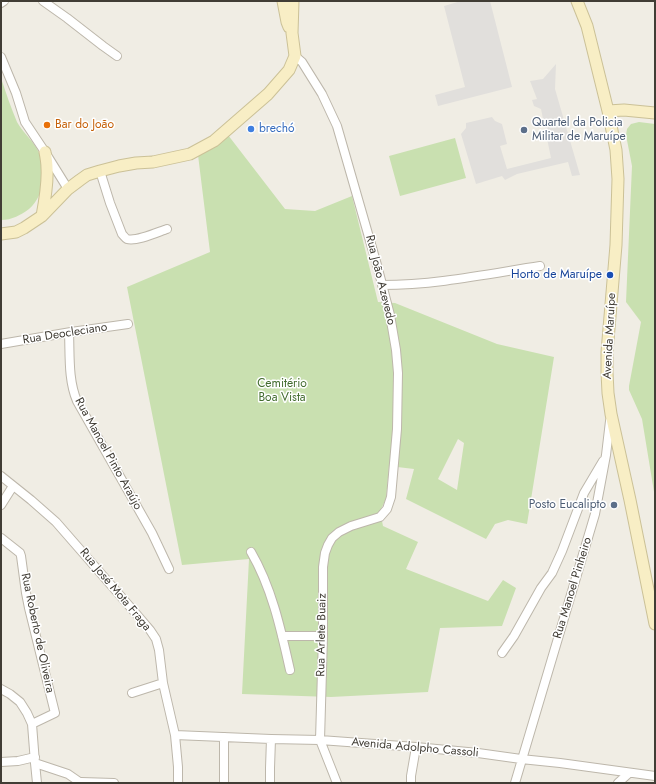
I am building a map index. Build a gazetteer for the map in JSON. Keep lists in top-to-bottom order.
{
  "streets": {
    "main road": ["Avenida Maruípe"],
    "street": [
      "Rua João Azevedo",
      "Rua Deocleciano",
      "Rua Manoel Pinto Araújo",
      "Rua Manoel Pinheiro",
      "Rua José Mota Fraga",
      "Rua Roberto de Oliveira",
      "Rua Arlete Buaiz",
      "Avenida Adolpho Cassoli"
    ]
  },
  "crossings": [
    ["Rua João Azevedo", "Rua Arlete Buaiz"],
    ["Rua Deocleciano", "Rua Manoel Pinto Araújo"],
    ["Avenida Maruípe", "Rua Manoel Pinheiro"],
    ["Rua Manoel Pinheiro", "Avenida Adolpho Cassoli"],
    ["Rua José Mota Fraga", "Avenida Adolpho Cassoli"],
    ["Rua Arlete Buaiz", "Avenida Adolpho Cassoli"]
  ],
  "parks": ["Cemitério Boa Vista"],
  "places": [
    "Bar do João",
    "brechó",
    "Quartel da Policia Militar de Maruípe",
    "Horto de Maruípe",
    "Posto Eucalipto"
  ]
}
